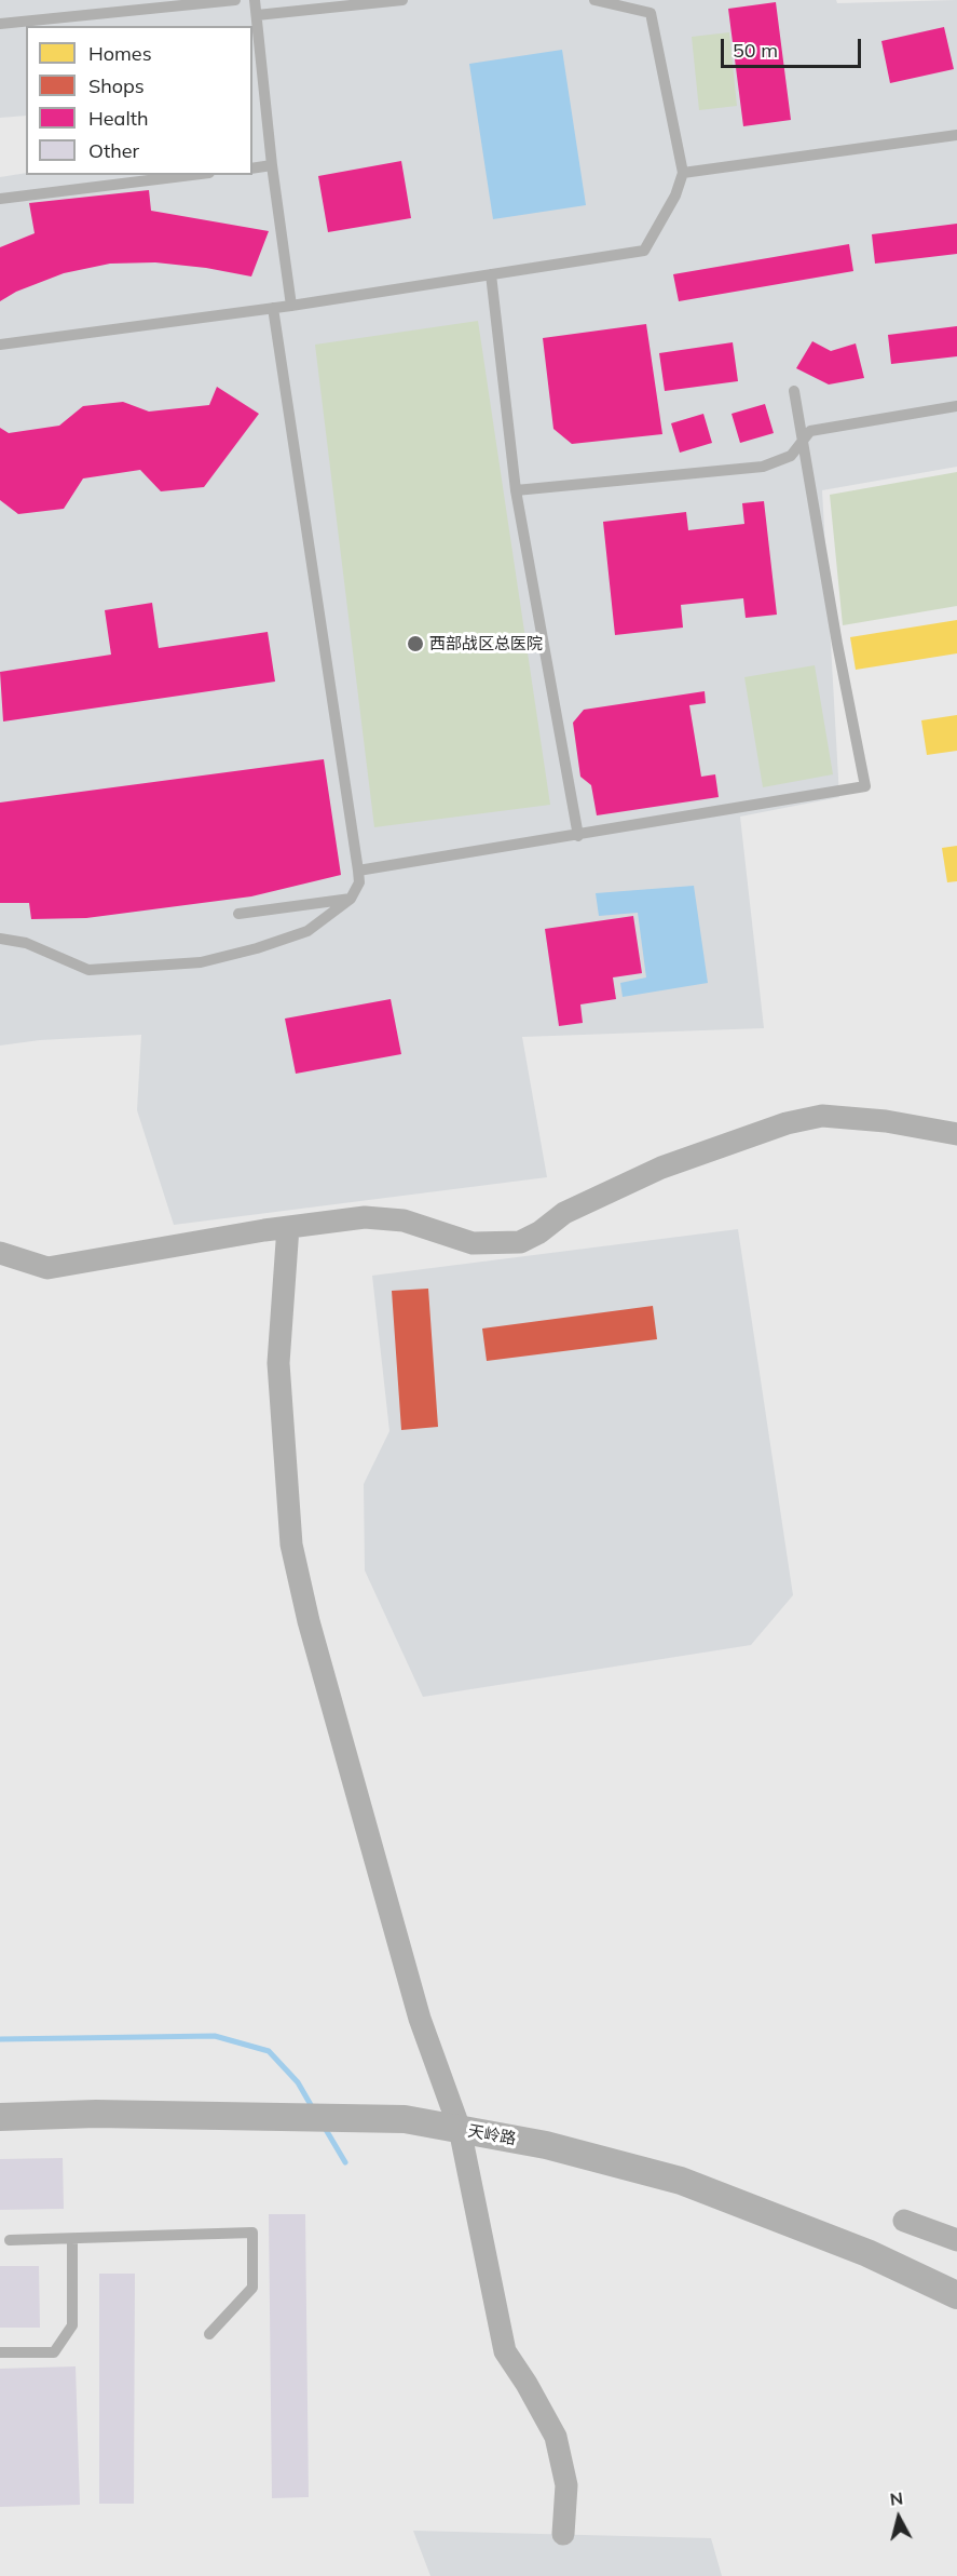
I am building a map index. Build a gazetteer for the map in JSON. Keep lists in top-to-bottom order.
{
  "streets": {
    "street": ["天岭路"]
  },
  "places": ["西部战区总医院"],
  "legend": [
    "Homes",
    "Shops",
    "Health",
    "Other"
  ],
  "scale_bar": "50 m",
  "north": "top"
}
